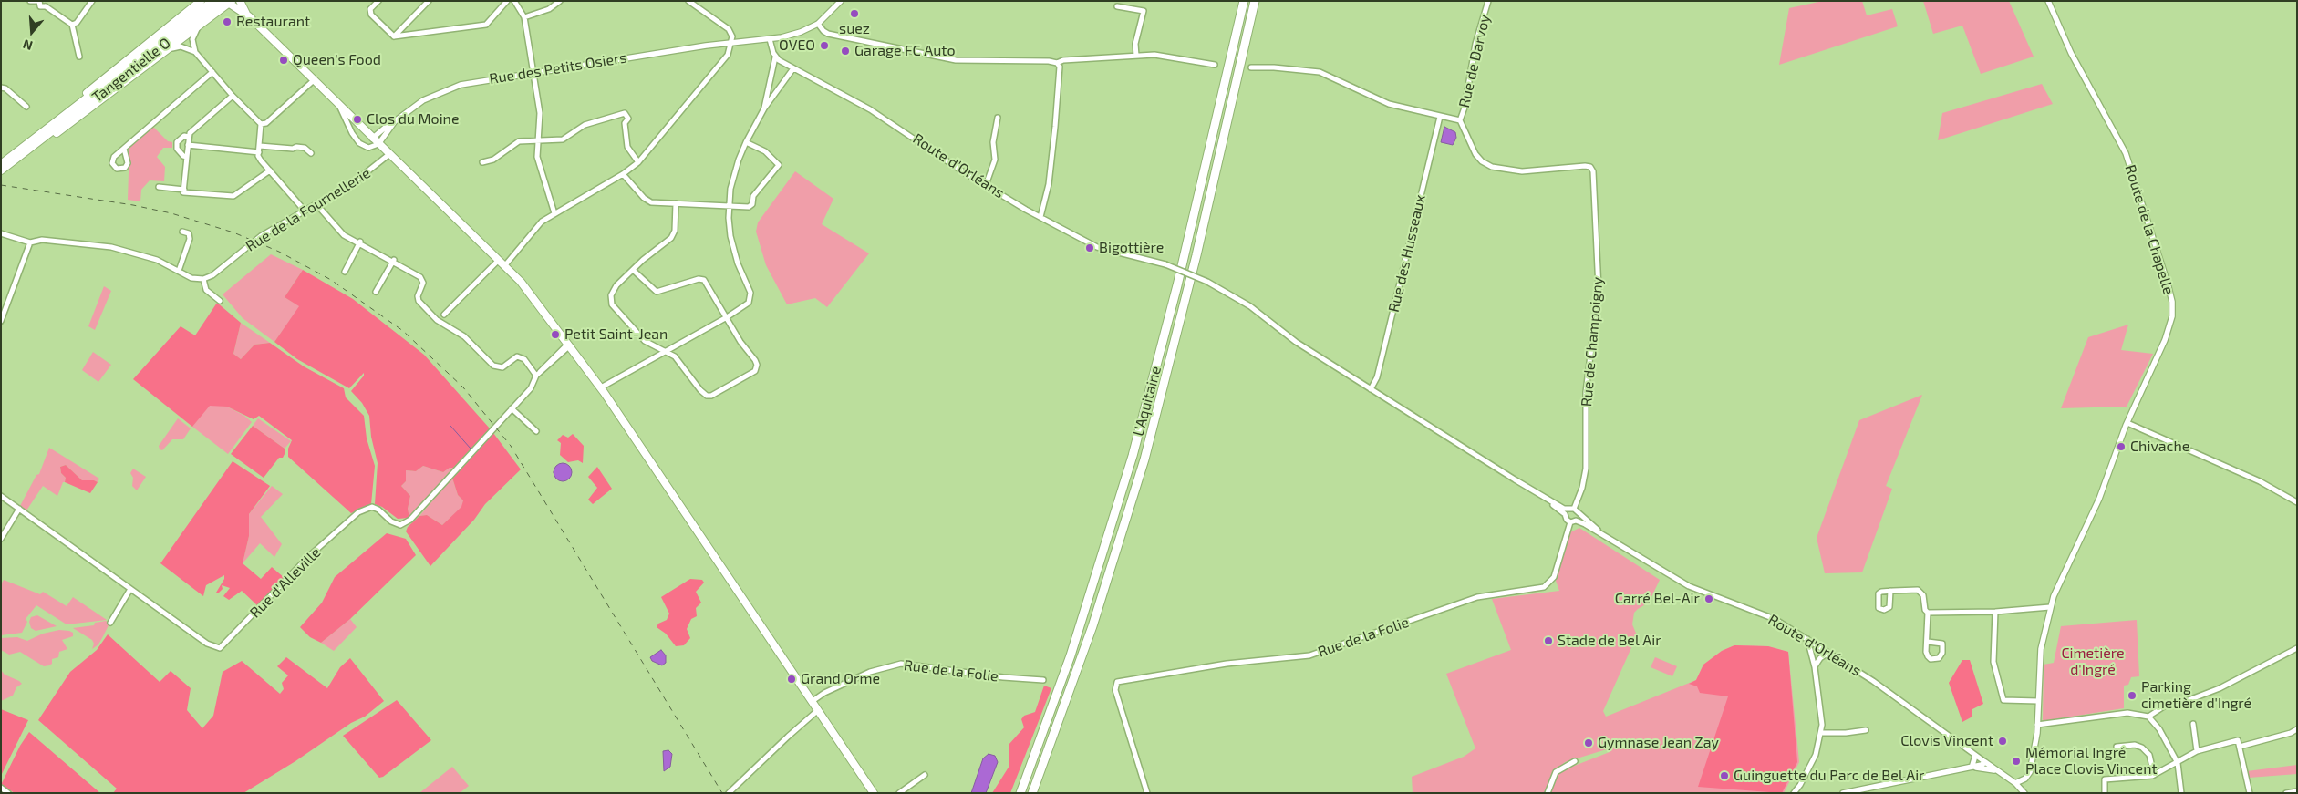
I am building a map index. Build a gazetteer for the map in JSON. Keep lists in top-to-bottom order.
{
  "streets": {
    "highway": ["L'Aquitaine"],
    "main road": ["Tangentielle O"],
    "street": [
      "Rue de Darvoy",
      "Rue des Petits Osiers",
      "Route d'Orléans",
      "Rue de la Fournellerie",
      "Route de la Chapelle",
      "Rue des Husseaux",
      "Rue de Champoigny",
      "Rue d'Alleville",
      "Rue de la Folie"
    ]
  },
  "crossings": [
    ["Rue de Darvoy", "Rue de Champoigny"],
    ["Route d'Orléans", "Rue des Husseaux"],
    ["Route d'Orléans", "Rue de Champoigny"],
    ["Route d'Orléans", "Rue de la Folie"]
  ],
  "parks": ["Cimetière d'Ingré"],
  "places": [
    "suez",
    "Restaurant",
    "OVEO",
    "Garage FC Auto",
    "Queen's Food",
    "Clos du Moine",
    "Bigottière",
    "Petit Saint-Jean",
    "Chivache",
    "Carré Bel-Air",
    "Stade de Bel Air",
    "Grand Orme",
    "Parking cimetière d'Ingré",
    "Clovis Vincent",
    "Gymnase Jean Zay",
    "Mémorial Ingré Place Clovis Vincent",
    "Guinguette du Parc de Bel Air"
  ],
  "north": "bottom"
}
